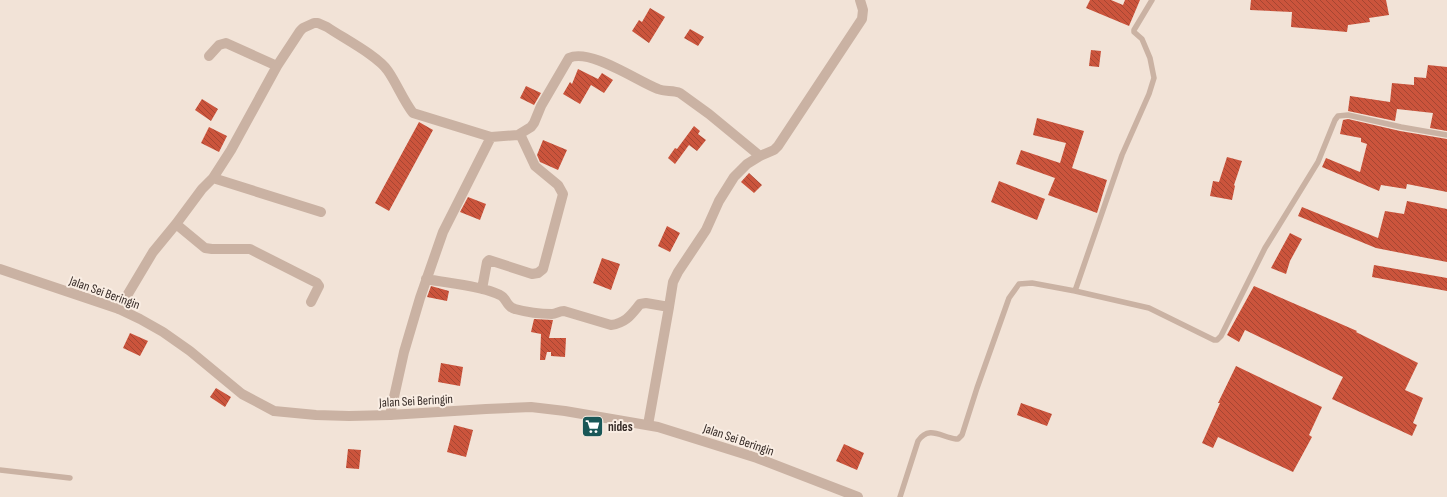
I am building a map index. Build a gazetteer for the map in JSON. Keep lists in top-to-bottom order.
{
  "streets": {
    "street": ["Jalan Sei Beringin"]
  },
  "places": {
    "supermarket": ["nides"]
  }
}
